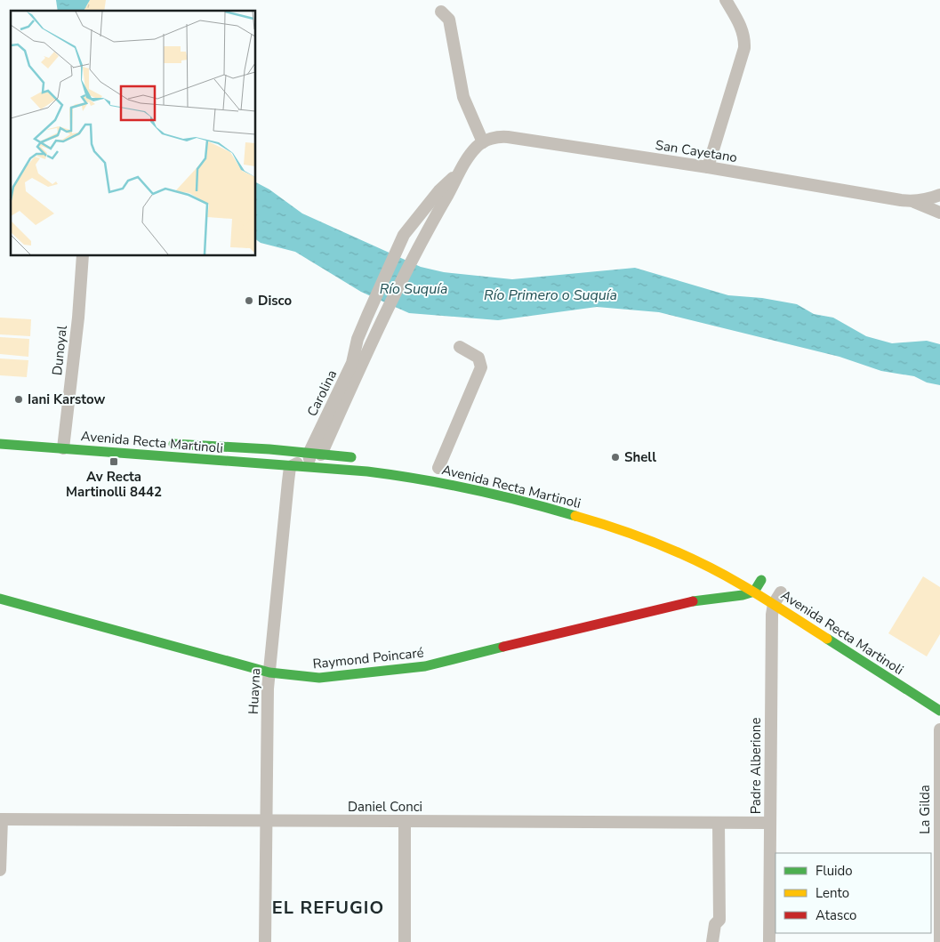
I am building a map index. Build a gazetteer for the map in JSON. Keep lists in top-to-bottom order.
{
  "streets": {
    "main road": ["Avenida Recta Martinoli", "Raymond Poincaré"],
    "street": [
      "San Cayetano",
      "Dunoyal",
      "Carolina",
      "Huayna",
      "Padre Alberione",
      "Daniel Conci",
      "La Gilda"
    ]
  },
  "crossings": [
    ["Dunoyal", "Avenida Recta Martinoli"],
    ["Carolina", "Avenida Recta Martinoli"],
    ["Carolina", "Huayna"],
    ["Avenida Recta Martinoli", "Raymond Poincaré"],
    ["Avenida Recta Martinoli", "Huayna"],
    ["Avenida Recta Martinoli", "Padre Alberione"],
    ["Raymond Poincaré", "Huayna"],
    ["Huayna", "Daniel Conci"],
    ["Padre Alberione", "Daniel Conci"]
  ],
  "districts": ["EL REFUGIO"],
  "water": ["Río Suquía", "Río Primero o Suquía"],
  "places": {
    "other": ["Disco", "Iani Karstow", "Shell"],
    "transit": ["Av Recta Martinolli 8442"]
  },
  "legend": ["Fluido", "Lento", "Atasco"]
}
